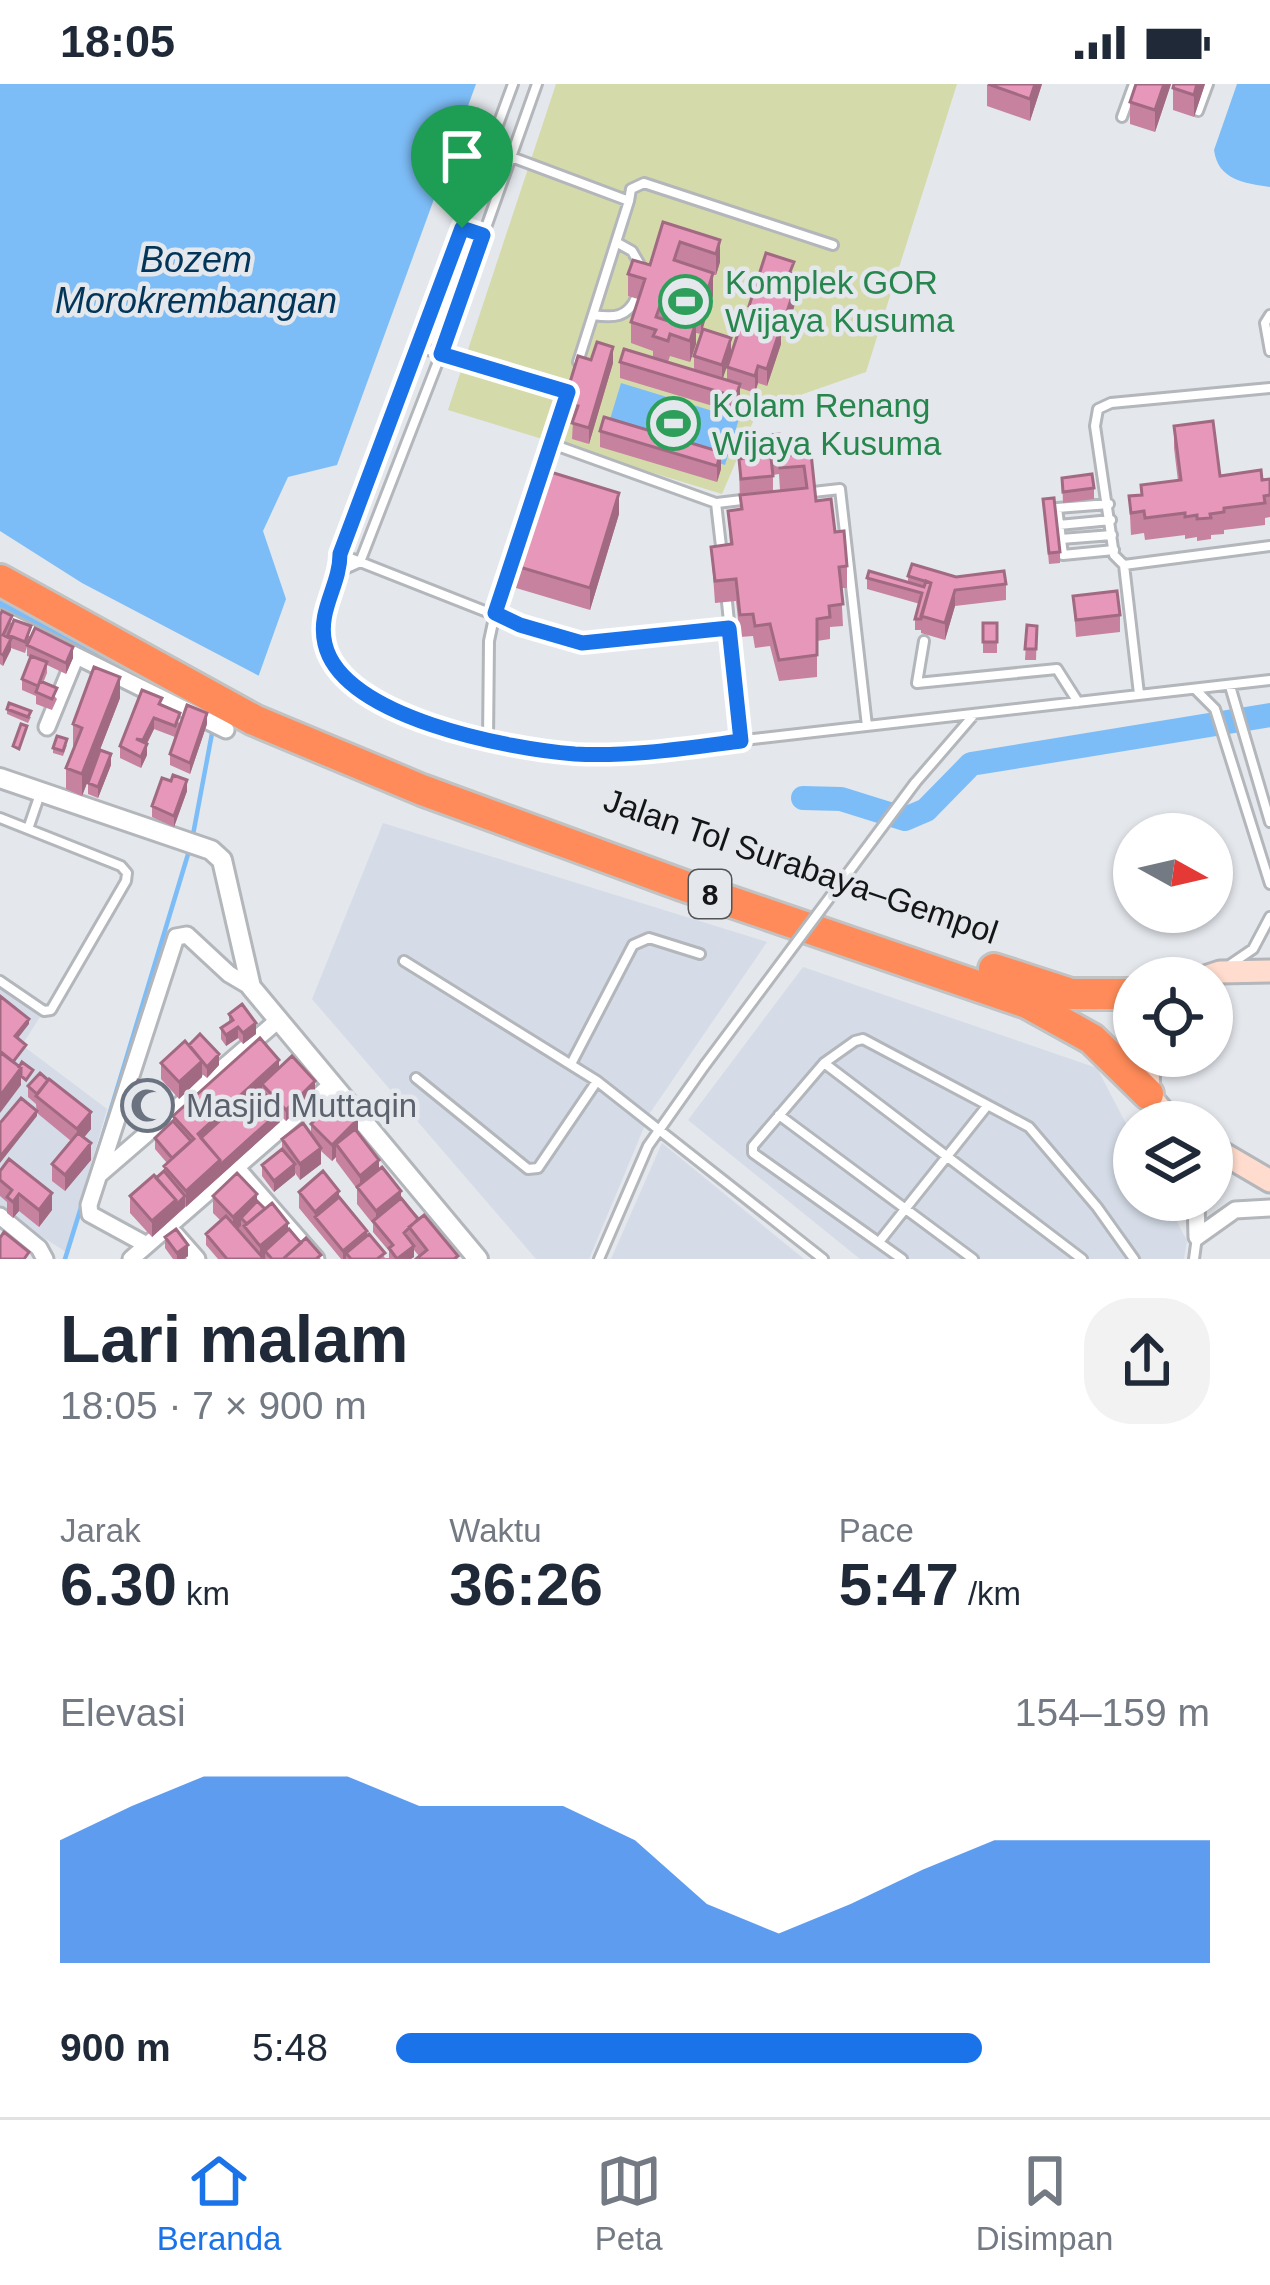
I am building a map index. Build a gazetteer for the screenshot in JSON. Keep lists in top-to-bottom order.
{
  "streets": {
    "highway": ["Jalan Tol Surabaya–Gempol", "8"]
  },
  "water": ["Bozem Morokrembangan"],
  "places": {
    "sports": ["Komplek GOR Wijaya Kusuma", "Kolam Renang Wijaya Kusuma"],
    "mosque": ["Masjid Muttaqin"]
  },
  "north": "right",
  "page": {
    "status": "18:05",
    "heading": ["Lari malam", "18:05 · 7 × 900 m"],
    "stats": [
      ["Jarak", "6.30 km"],
      ["Waktu", "36:26"],
      ["Pace", "5:47 /km"]
    ],
    "chart": ["Elevasi", "154–159 m"],
    "list": [
      {
        "name": "900 m",
        "note": "5:48"
      }
    ],
    "tabs": ["Beranda", "Peta", "Disimpan"]
  }
}
